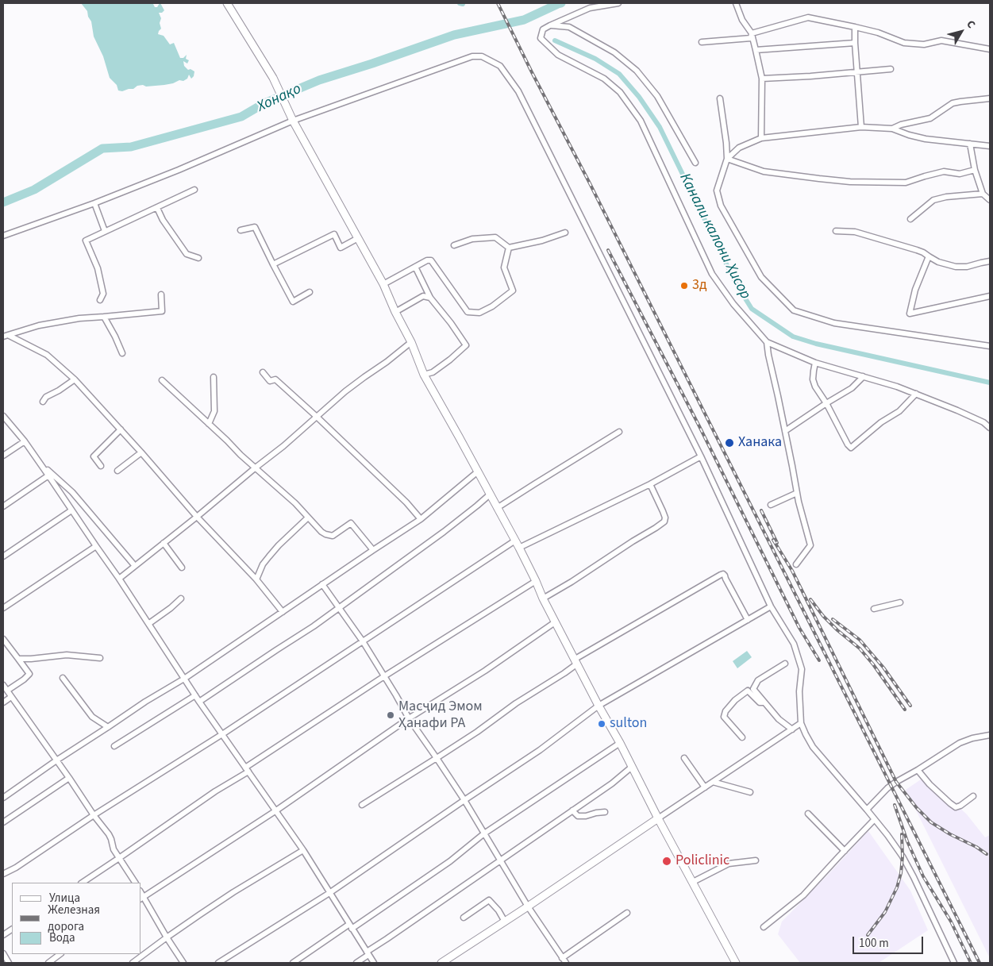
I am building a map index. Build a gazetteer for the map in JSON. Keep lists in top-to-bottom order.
{
  "water": ["Хонақо", "Канали калони Ҳисор"],
  "places": [
    "3д",
    "Ханака",
    "Масҷид Эмом Ҳанафи РА",
    "sulton",
    "Policlinic"
  ],
  "legend": ["Улица", "Железная дорога", "Вода"],
  "scale_bar": "100 m",
  "north": "top right"
}
